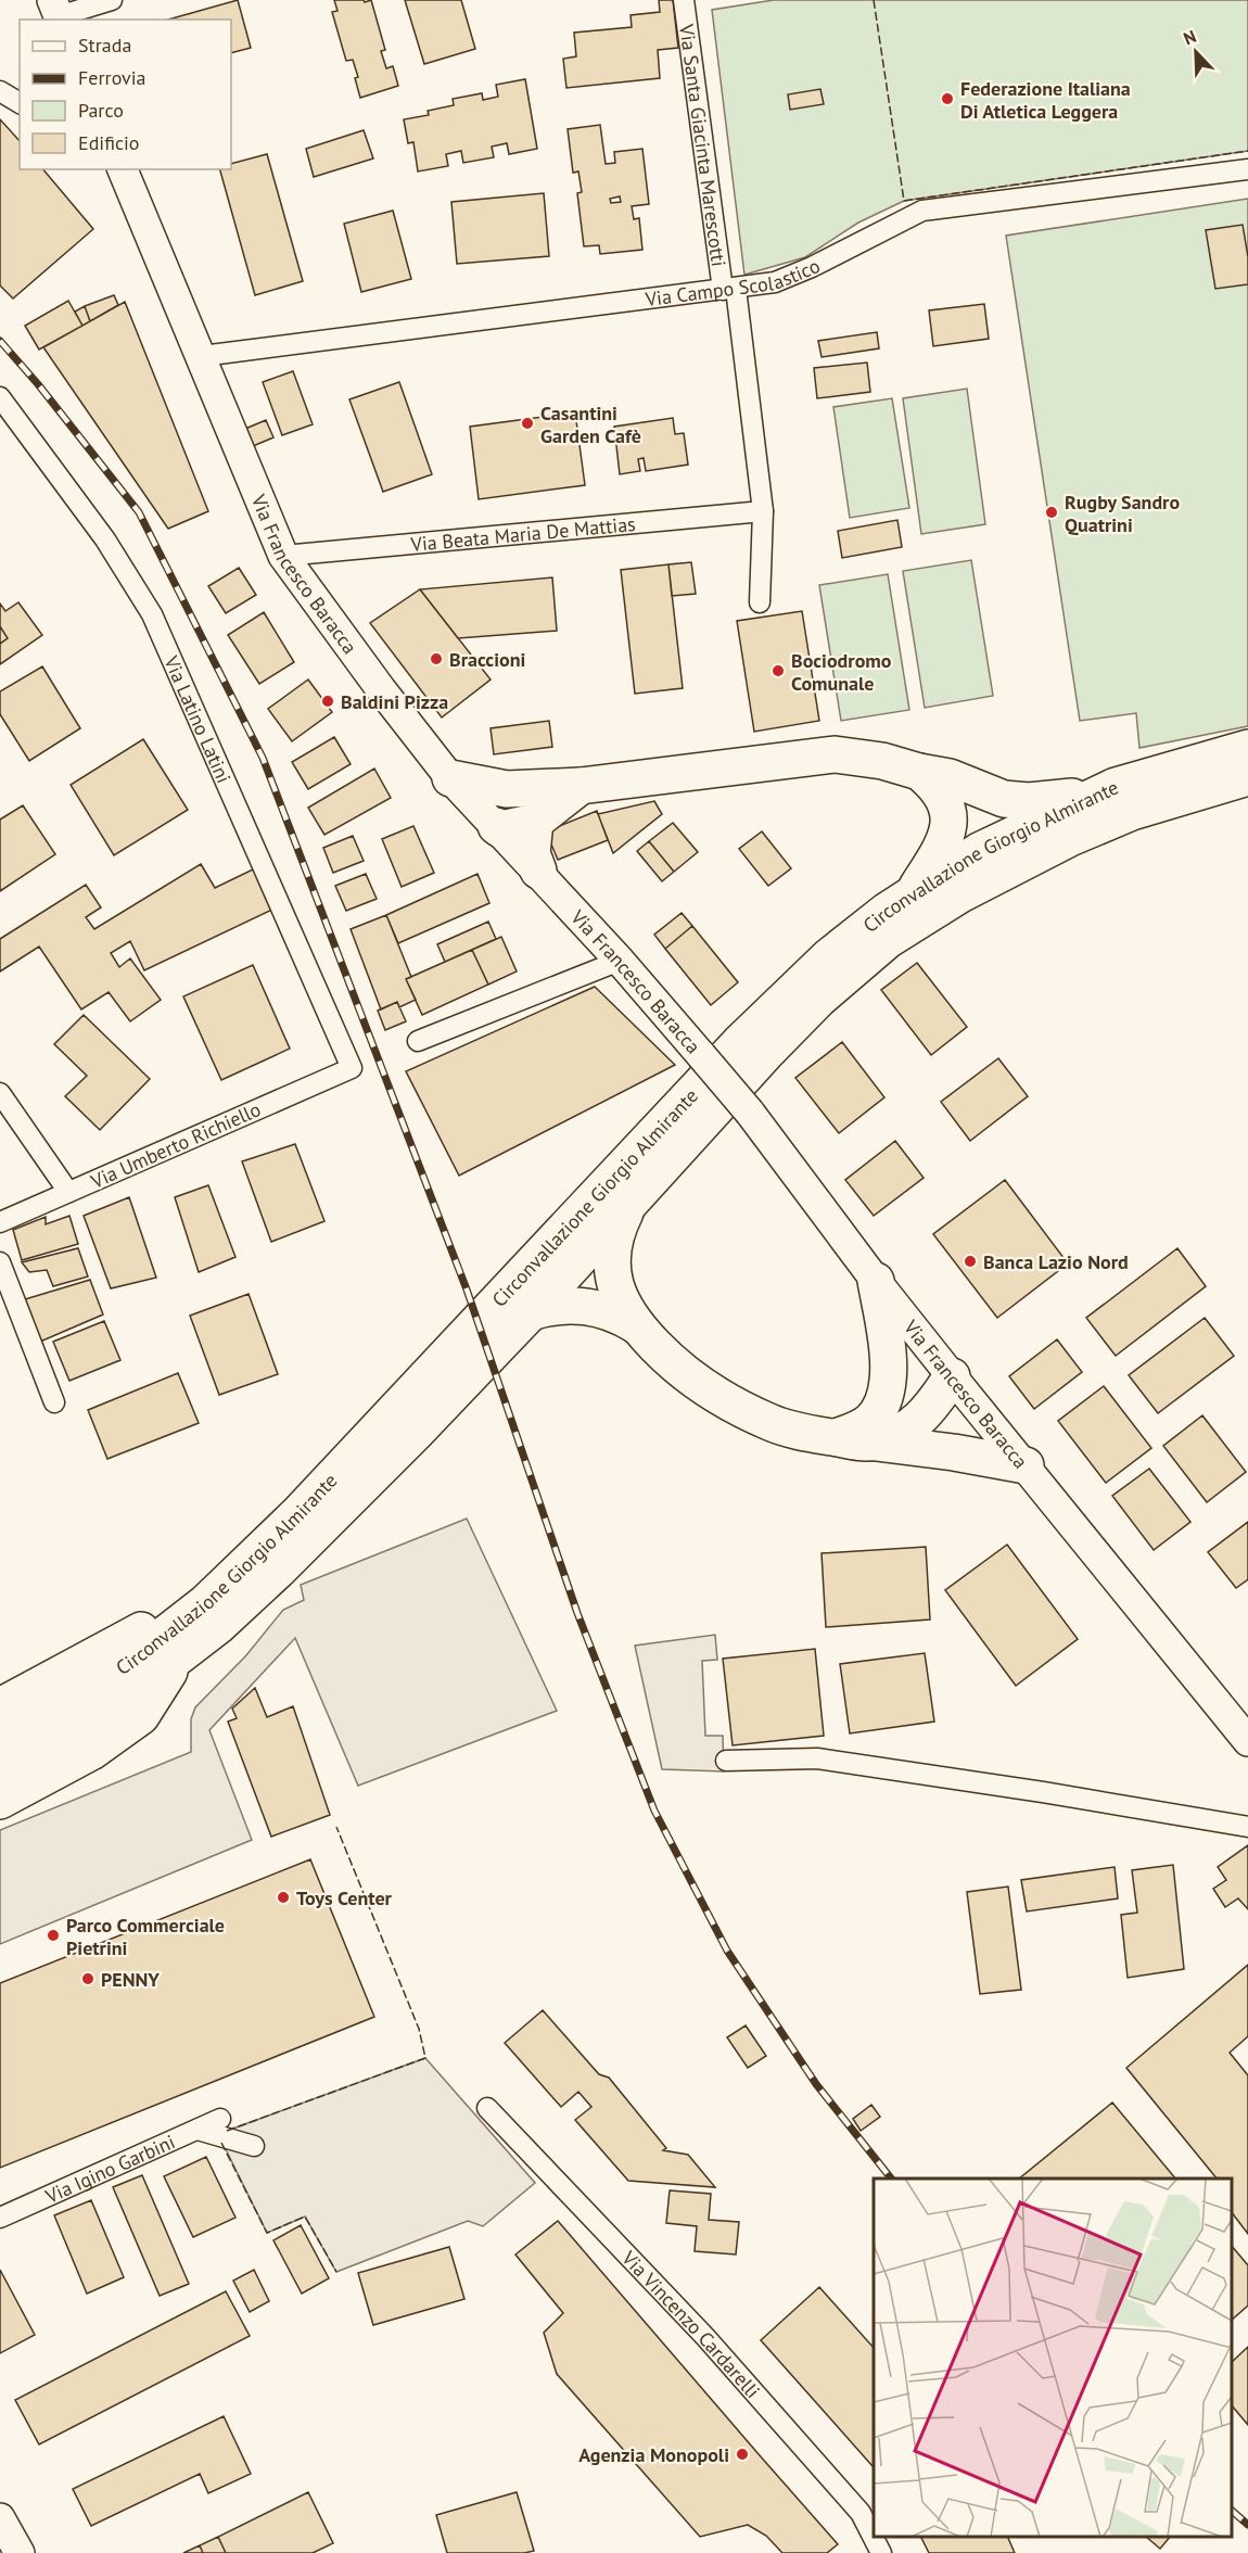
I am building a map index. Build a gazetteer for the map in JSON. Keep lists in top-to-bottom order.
{
  "streets": {
    "highway": ["Circonvallazione Giorgio Almirante"],
    "main road": ["Via Francesco Baracca"],
    "street": [
      "Via Santa Giacinta Marescotti",
      "Via Campo Scolastico",
      "Via Beata Maria De Mattias",
      "Via Latino Latini",
      "Via Umberto Richiello",
      "Via Igino Garbini",
      "Via Vincenzo Cardarelli"
    ]
  },
  "crossings": [
    ["Via Santa Giacinta Marescotti", "Via Campo Scolastico"],
    ["Via Campo Scolastico", "Via Francesco Baracca"],
    ["Via Beata Maria De Mattias", "Via Francesco Baracca"],
    ["Via Latino Latini", "Via Umberto Richiello"]
  ],
  "places": [
    "Federazione Italiana Di Atletica Leggera",
    "Casantini Garden Cafè",
    "Rugby Sandro Quatrini",
    "Braccioni",
    "Bociodromo Comunale",
    "Baldini Pizza",
    "Banca Lazio Nord",
    "Toys Center",
    "Parco Commerciale Pietrini",
    "PENNY",
    "Agenzia Monopoli"
  ],
  "legend": [
    "Strada",
    "Ferrovia",
    "Parco",
    "Edificio"
  ],
  "north": "top left"
}
